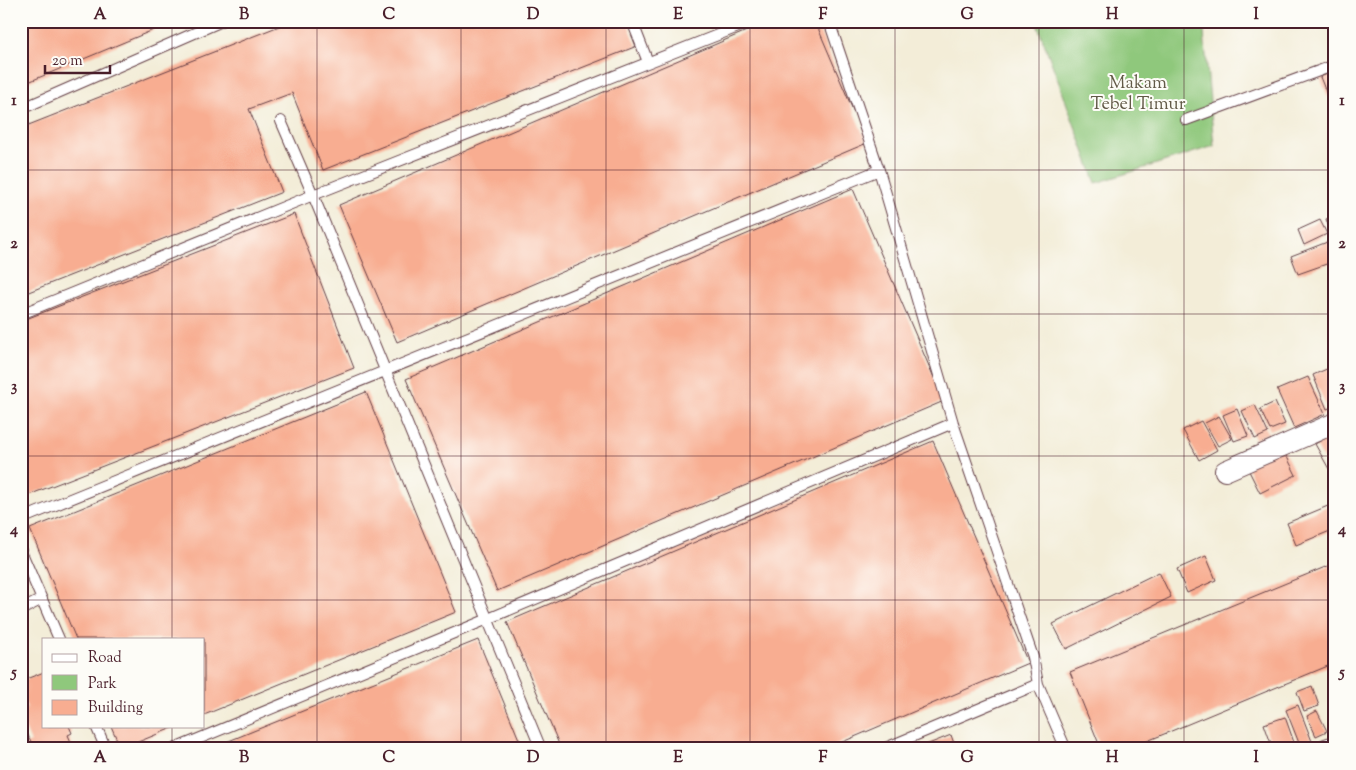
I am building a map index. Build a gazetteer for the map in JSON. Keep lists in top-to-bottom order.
{
  "parks": ["Makam Tebel Timur"],
  "legend": ["Road", "Park", "Building"],
  "scale_bar": "20 m",
  "grid": {
    "columns": [
      "A",
      "B",
      "C",
      "D",
      "E",
      "F",
      "G",
      "H",
      "I"
    ],
    "rows": [
      "1",
      "2",
      "3",
      "4",
      "5"
    ]
  }
}
